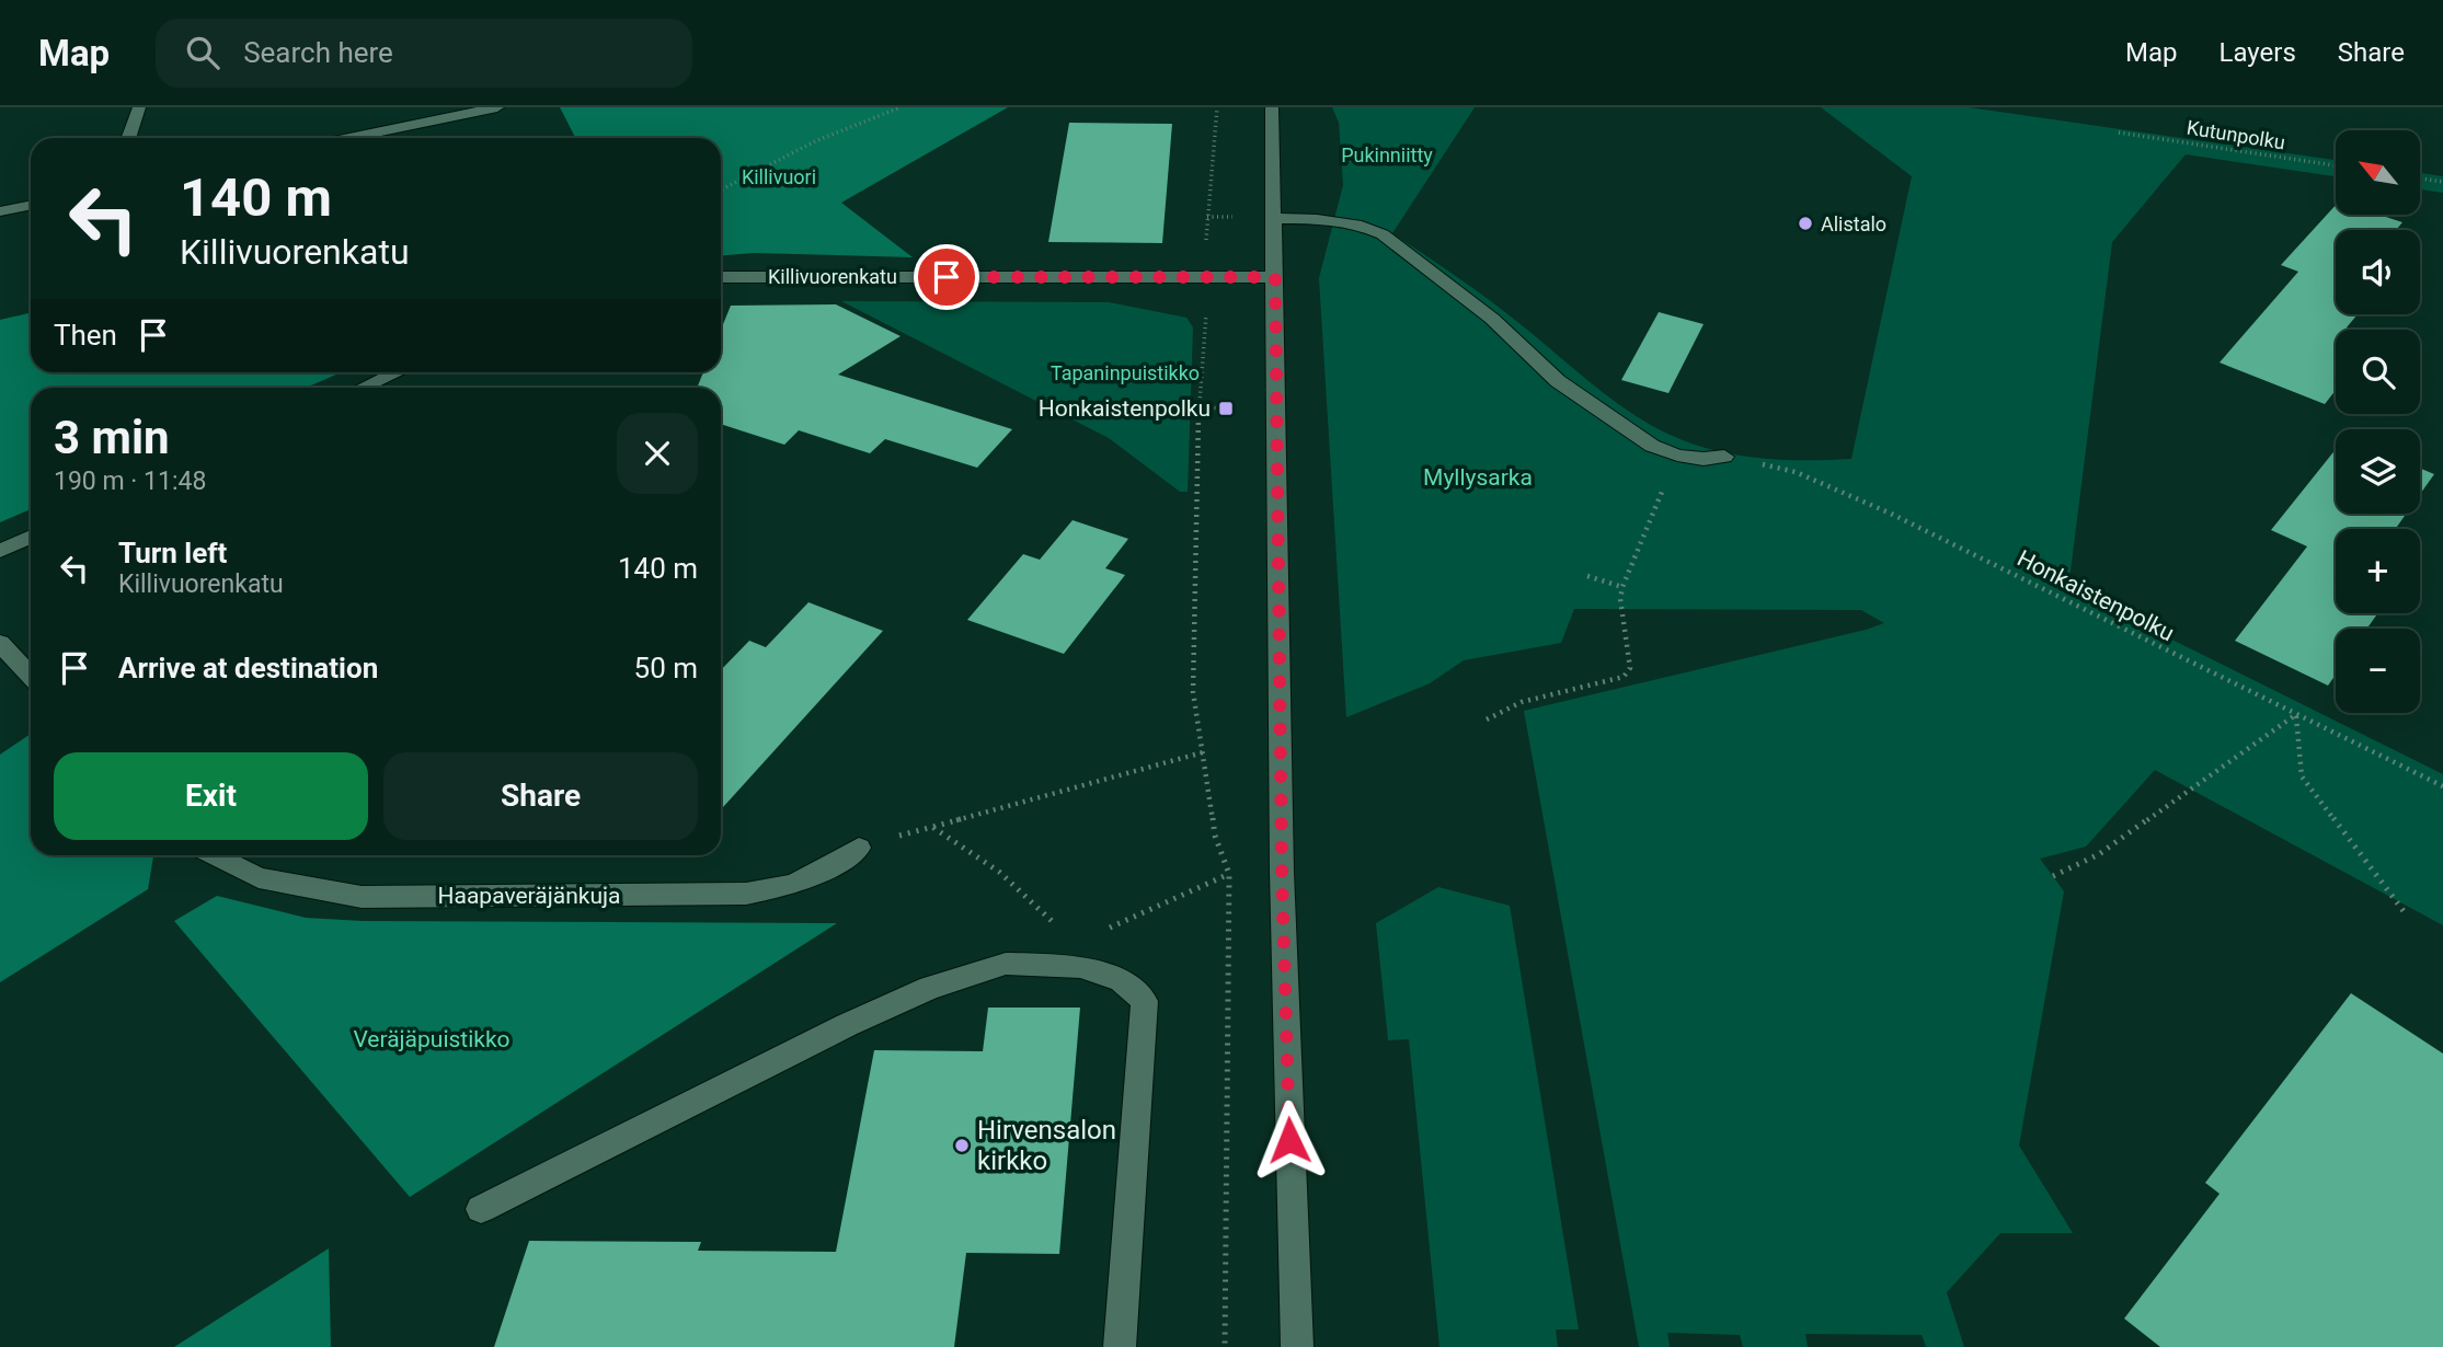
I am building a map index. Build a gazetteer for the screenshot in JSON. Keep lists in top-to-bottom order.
{
  "streets": {
    "street": ["Killivuorenkatu", "Haapaveräjänkuja"],
    "path": ["Kutunpolku", "Honkaistenpolku"]
  },
  "parks": [
    "Pukinniitty",
    "Killivuori",
    "Tapaninpuistikko",
    "Myllysarka",
    "Veräjäpuistikko"
  ],
  "places": {
    "other": ["Alistalo", "Hirvensalon kirkko"],
    "transit": ["Honkaistenpolku"]
  },
  "north": "top left",
  "page": {
    "header": "Map",
    "search": "Search here",
    "nav": ["Map", "Layers", "Share"],
    "map_buttons": ["+", "−"],
    "turn": ["140 m", "Killivuorenkatu"],
    "then": "Then",
    "heading": ["3 min", "190 m · 11:48"],
    "list": [
      {
        "name": "Turn left",
        "note": "Killivuorenkatu",
        "value": "140 m"
      },
      {
        "name": "Arrive at destination",
        "value": "50 m"
      }
    ],
    "buttons": ["Exit", "Share"]
  }
}
